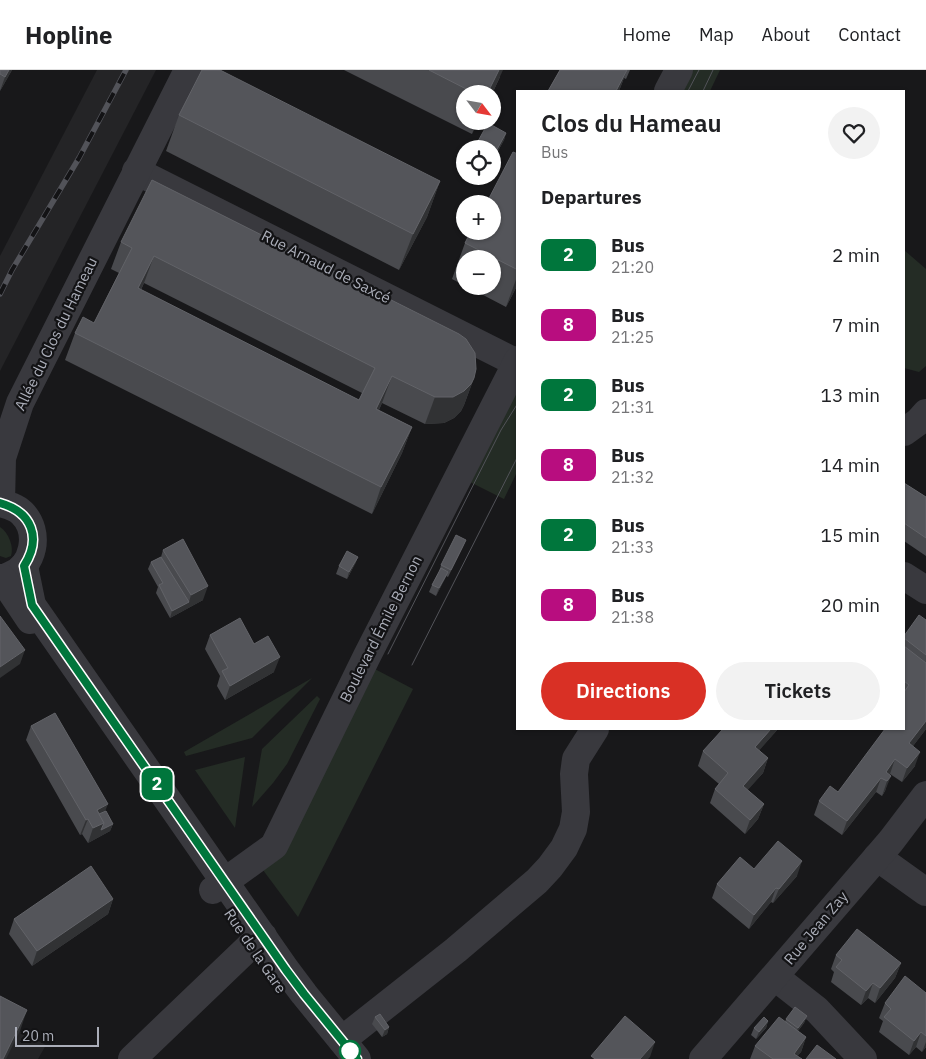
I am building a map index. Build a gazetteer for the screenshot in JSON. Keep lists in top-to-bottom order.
{
  "streets": {
    "street": [
      "Rue Arnaud de Saxcé",
      "Allée du Clos du Hameau",
      "Boulevard Émile Bernon",
      "Rue Jean Zay",
      "Rue de la Gare"
    ]
  },
  "crossings": [
    ["Rue Arnaud de Saxcé", "Allée du Clos du Hameau"],
    ["Rue Arnaud de Saxcé", "Boulevard Émile Bernon"],
    ["Allée du Clos du Hameau", "Rue de la Gare"],
    ["Boulevard Émile Bernon", "Rue de la Gare"]
  ],
  "lines": ["bus line 2"],
  "scale_bar": "20 m",
  "north": "bottom right",
  "page": {
    "header": "Hopline",
    "nav": [
      "Home",
      "Map",
      "About",
      "Contact"
    ],
    "on_map": "2",
    "map_buttons": ["+", "−"],
    "heading": [
      ["Clos du Hameau", "Bus"],
      "Departures"
    ],
    "list": [
      {
        "mark": "2",
        "name": "Bus",
        "note": "21:20",
        "value": "2 min"
      },
      {
        "mark": "8",
        "name": "Bus",
        "note": "21:25",
        "value": "7 min"
      },
      {
        "mark": "2",
        "name": "Bus",
        "note": "21:31",
        "value": "13 min"
      },
      {
        "mark": "8",
        "name": "Bus",
        "note": "21:32",
        "value": "14 min"
      },
      {
        "mark": "2",
        "name": "Bus",
        "note": "21:33",
        "value": "15 min"
      },
      {
        "mark": "8",
        "name": "Bus",
        "note": "21:38",
        "value": "20 min"
      }
    ],
    "buttons": ["Directions", "Tickets"],
    "scale": "20 m"
  }
}
